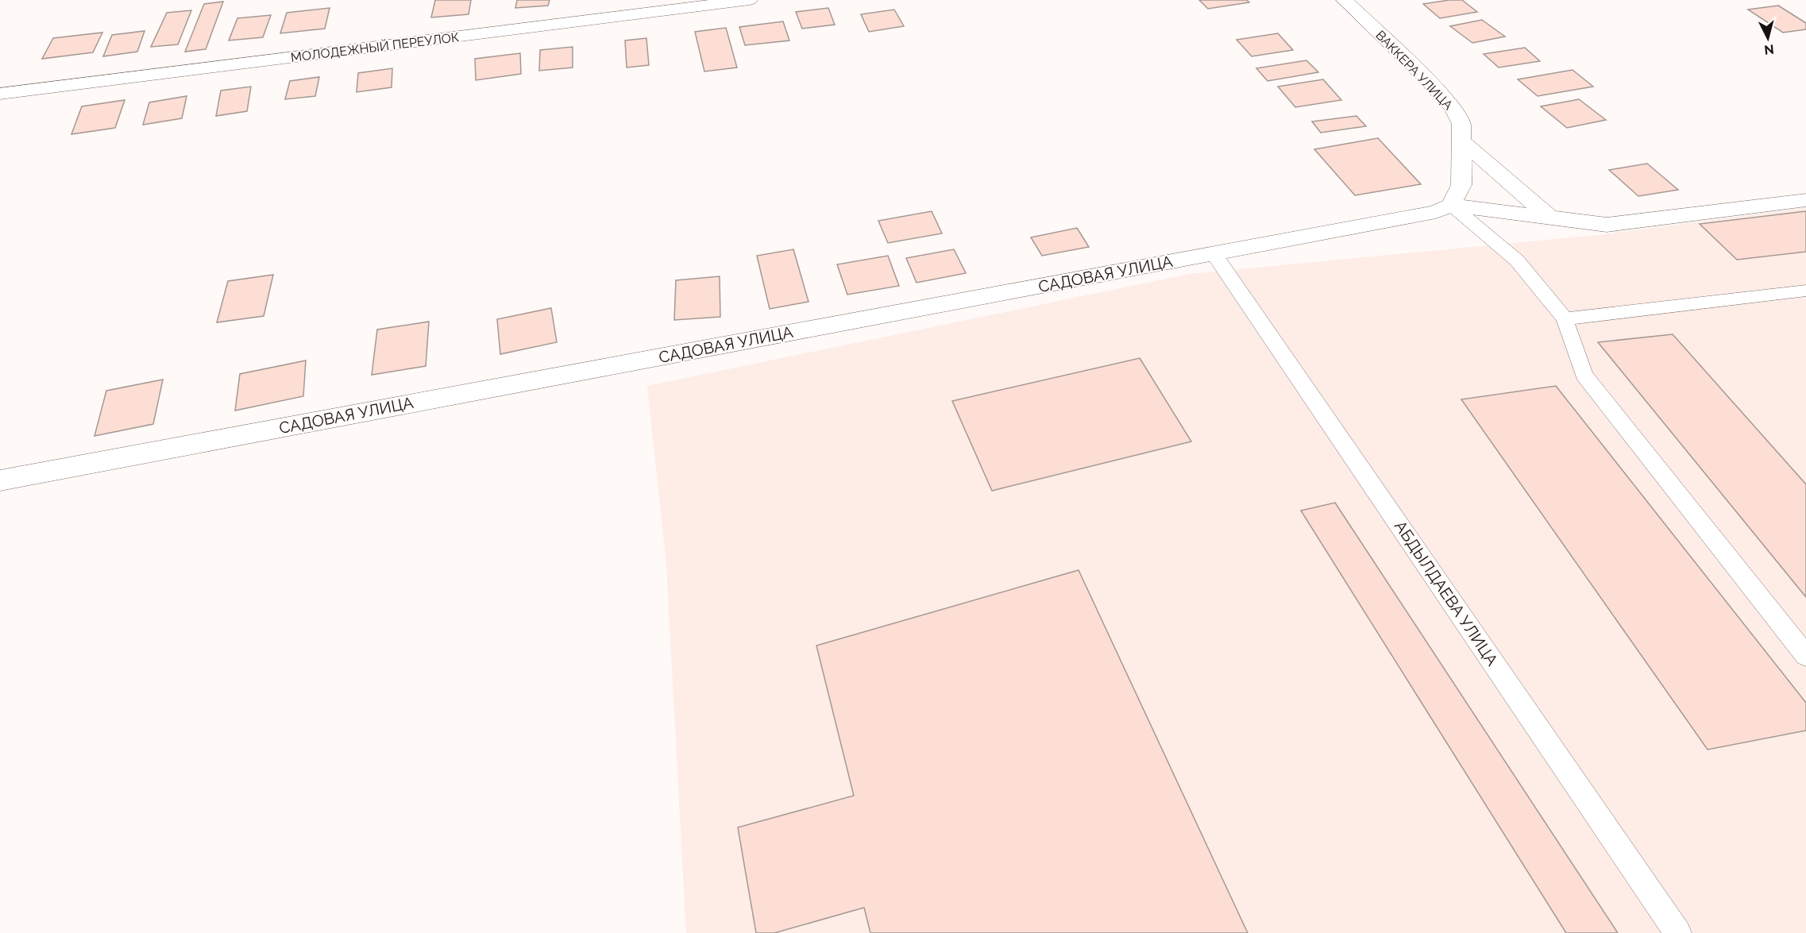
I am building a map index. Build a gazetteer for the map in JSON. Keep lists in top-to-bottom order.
{
  "streets": {
    "street": ["МОЛОДЕЖНЫЙ ПЕРЕУЛОК", "ВАККЕРА УЛИЦА", "САДОВАЯ УЛИЦА"],
    "lane": ["АБДЫЛДАЕВА УЛИЦА"]
  },
  "crossings": [
    ["ВАККЕРА УЛИЦА", "САДОВАЯ УЛИЦА"],
    ["САДОВАЯ УЛИЦА", "АБДЫЛДАЕВА УЛИЦА"]
  ],
  "north": "bottom"
}
